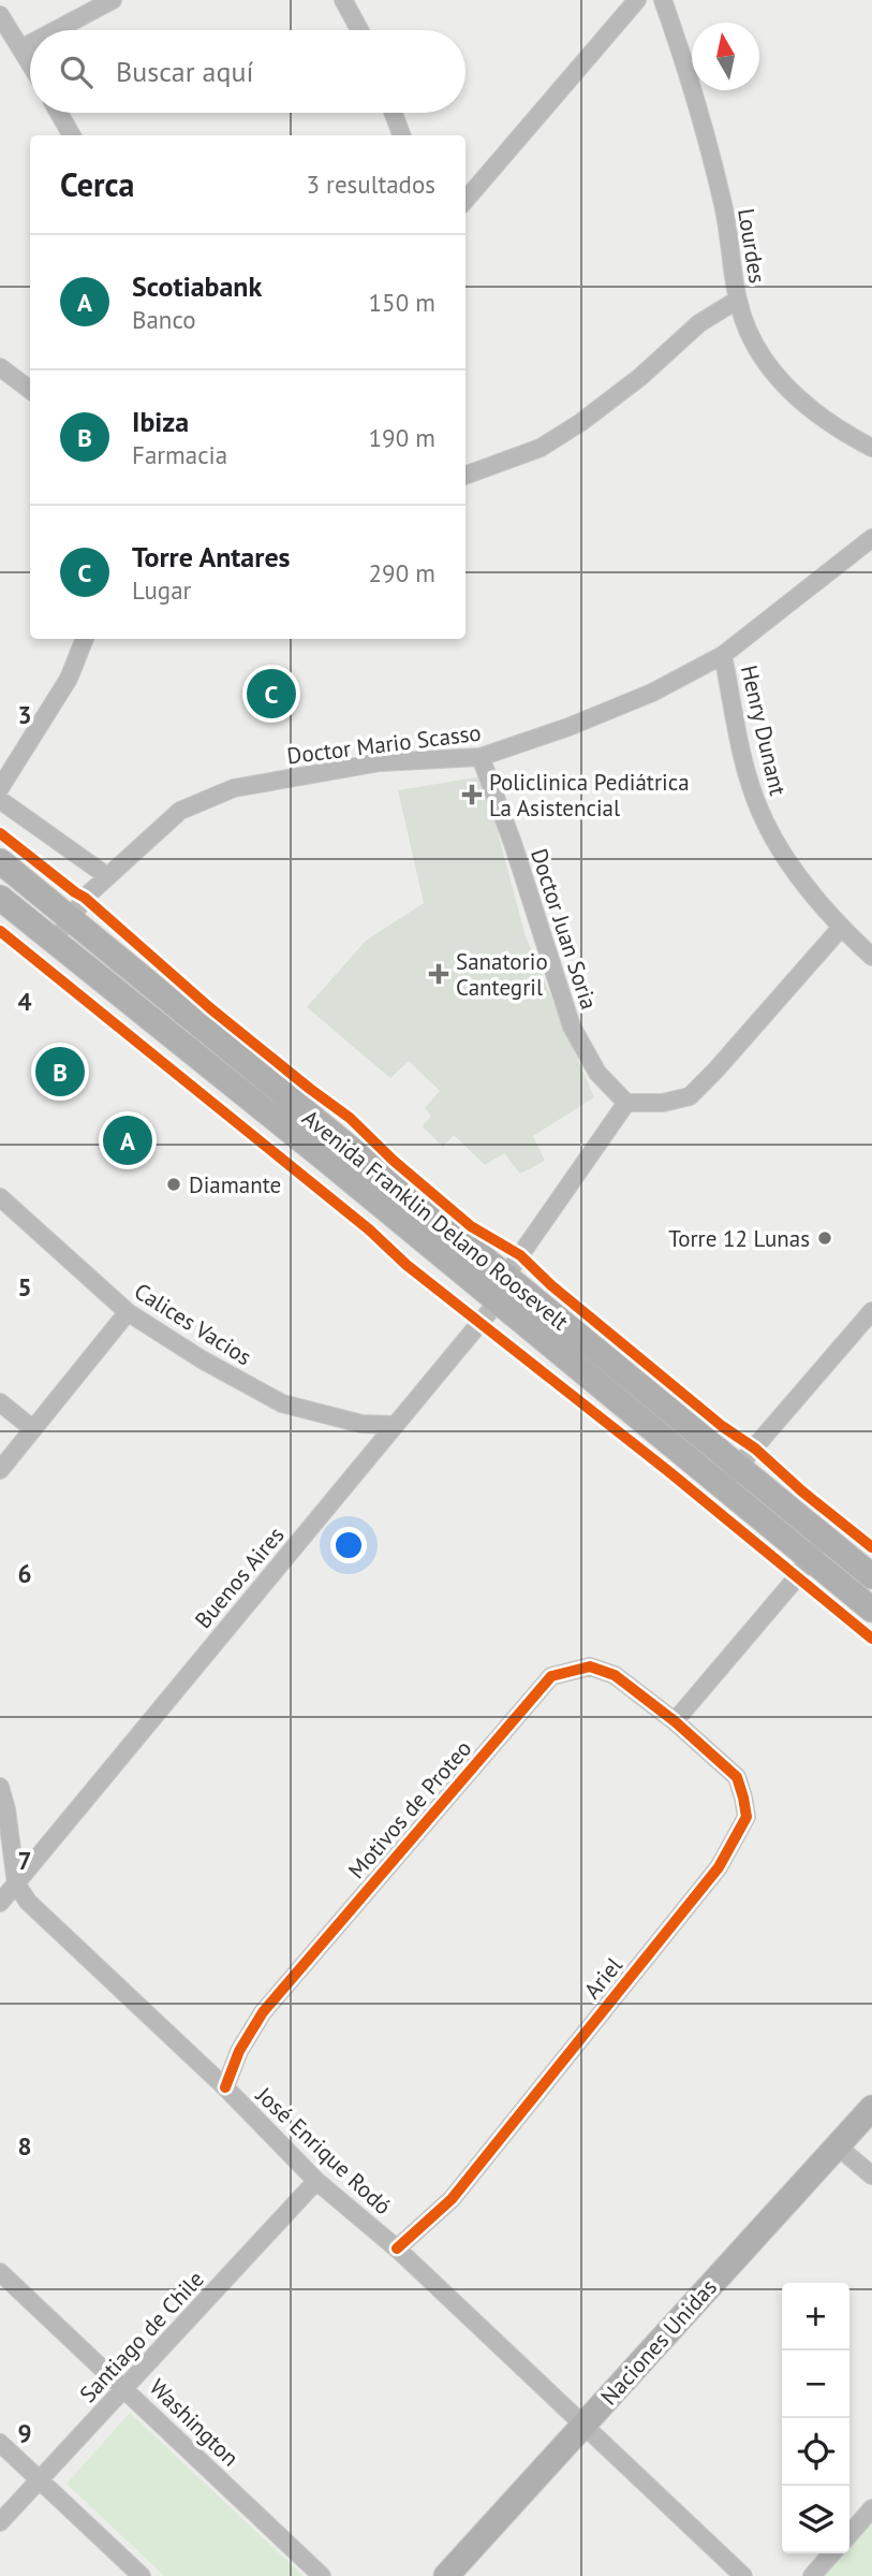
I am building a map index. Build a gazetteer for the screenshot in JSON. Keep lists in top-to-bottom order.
{
  "streets": {
    "main road": ["Avenida Franklin Delano Roosevelt", "Naciones Unidas"],
    "street": [
      "Lourdes",
      "Henry Dunant",
      "Doctor Mario Scasso",
      "Doctor Juan Soria",
      "Calices Vacios",
      "Buenos Aires",
      "Motivos de Proteo",
      "Ariel",
      "José Enrique Rodó",
      "Santiago de Chile",
      "Washington"
    ]
  },
  "crossings": [
    ["Henry Dunant", "Doctor Mario Scasso"],
    ["Doctor Mario Scasso", "Doctor Juan Soria"],
    ["Doctor Mario Scasso", "Avenida Franklin Delano Roosevelt"],
    ["Doctor Juan Soria", "Buenos Aires"],
    ["Avenida Franklin Delano Roosevelt", "Buenos Aires"],
    ["Calices Vacios", "Buenos Aires"],
    ["Buenos Aires", "José Enrique Rodó"],
    ["Motivos de Proteo", "Ariel"],
    ["Motivos de Proteo", "José Enrique Rodó"],
    ["Ariel", "José Enrique Rodó"],
    ["José Enrique Rodó", "Santiago de Chile"],
    ["José Enrique Rodó", "Naciones Unidas"],
    ["Santiago de Chile", "Washington"]
  ],
  "places": {
    "health": ["Policlinica Pediátrica La Asistencial", "Sanatorio Cantegril"],
    "other": ["Diamante", "Torre 12 Lunas"]
  },
  "north": "top",
  "page": {
    "search": "Buscar aquí",
    "heading": ["Cerca", "3 resultados"],
    "list": [
      {
        "mark": "A",
        "name": "Scotiabank",
        "note": "Banco",
        "value": "150 m"
      },
      {
        "mark": "B",
        "name": "Ibiza",
        "note": "Farmacia",
        "value": "190 m"
      },
      {
        "mark": "C",
        "name": "Torre Antares",
        "note": "Lugar",
        "value": "290 m"
      }
    ],
    "pins": ["C", "B", "A"],
    "map_buttons": ["+", "−"]
  },
  "grid": {
    "rows": [
      "3",
      "4",
      "5",
      "6",
      "7",
      "8",
      "9"
    ]
  }
}
